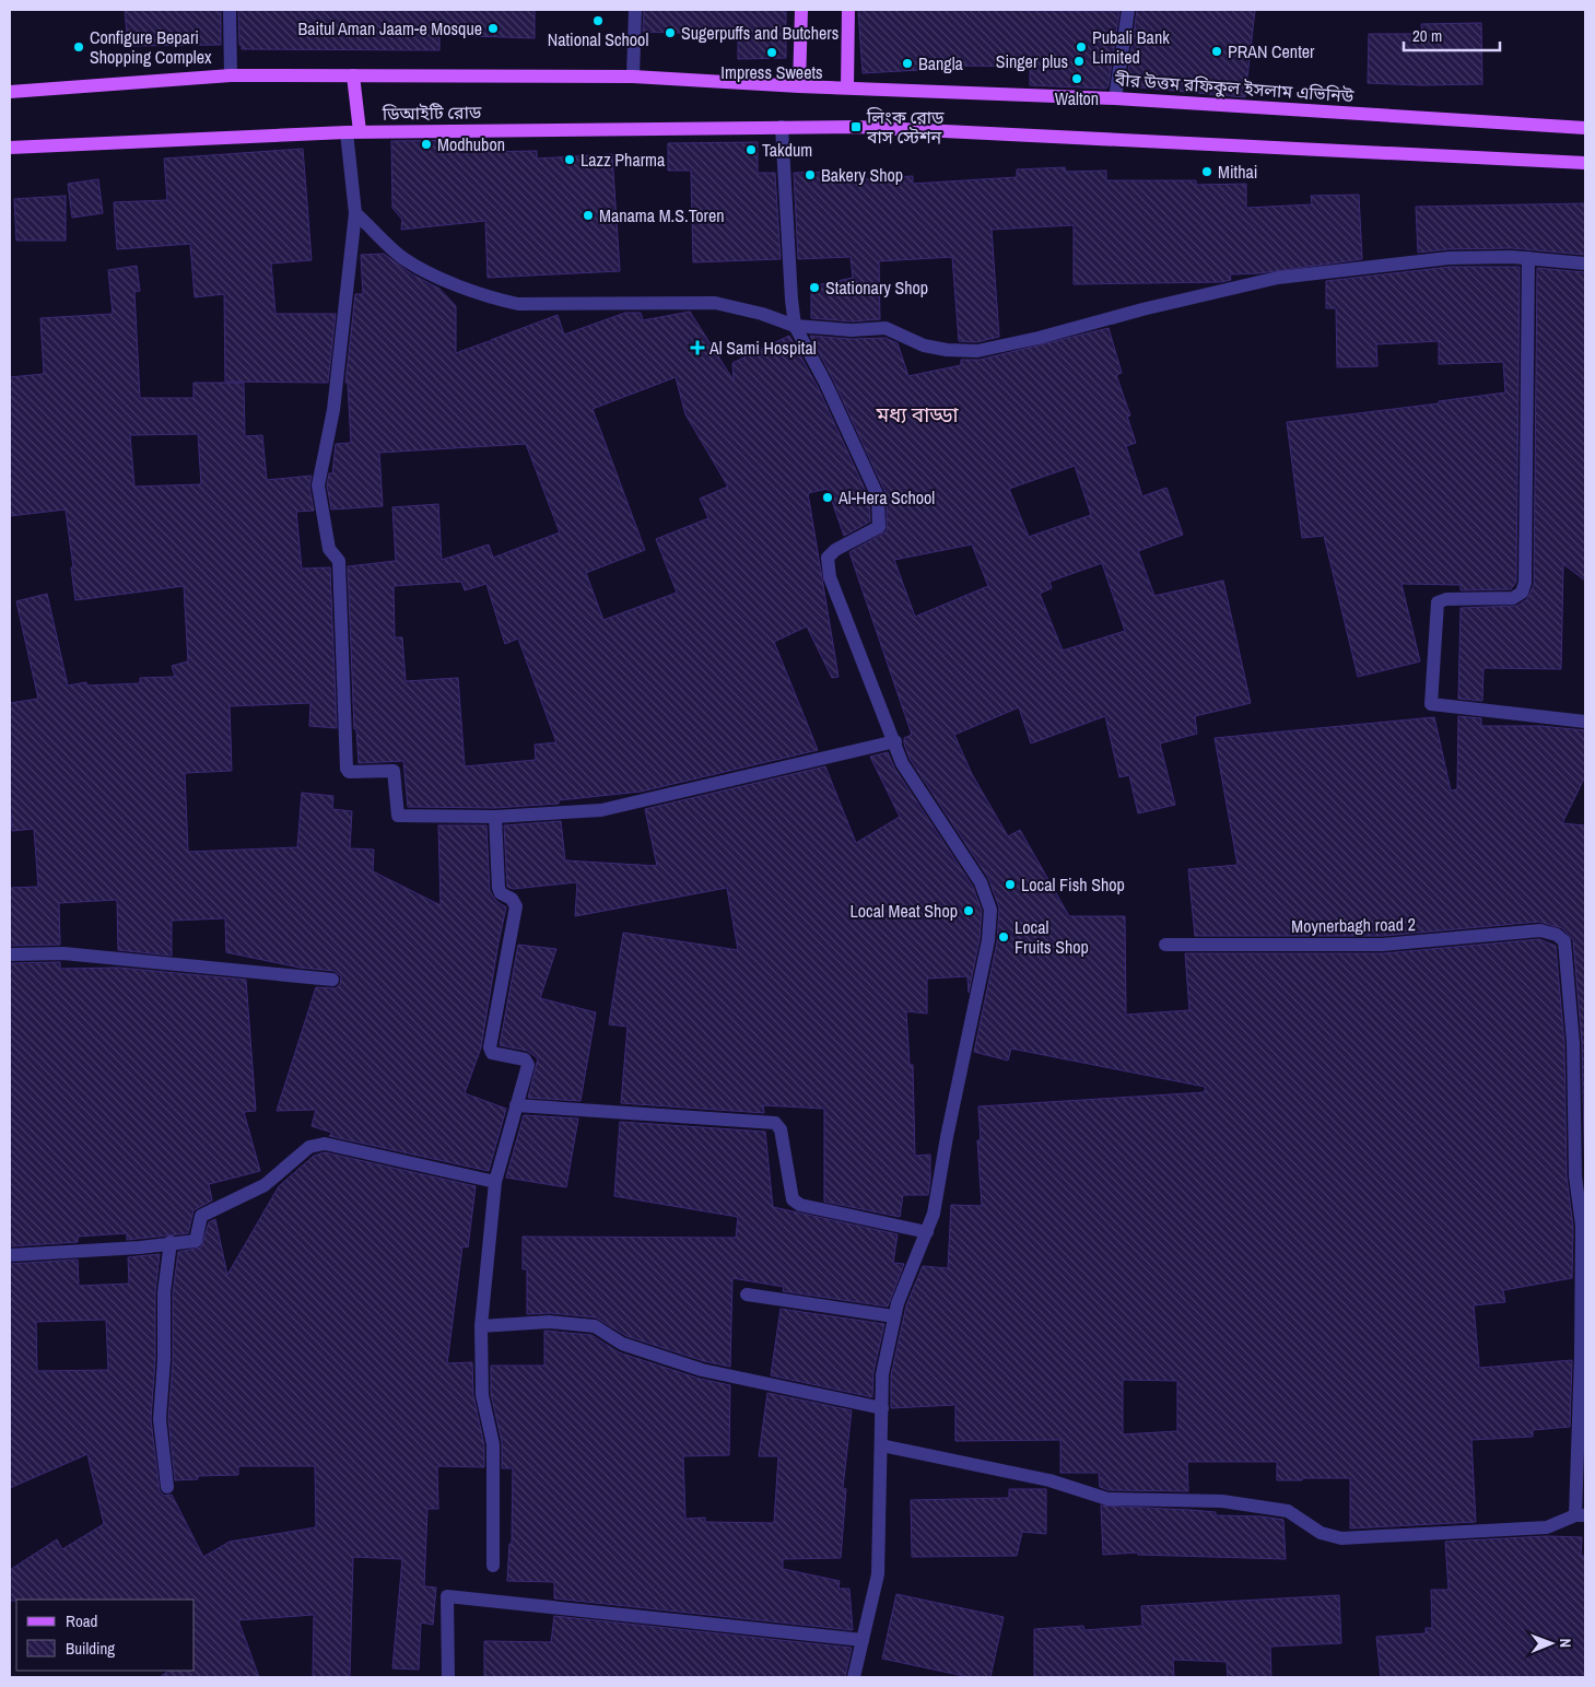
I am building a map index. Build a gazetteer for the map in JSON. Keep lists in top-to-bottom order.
{
  "streets": {
    "main road": ["বীর উত্তম রফিকুল ইসলাম এভিনিউ", "ডিআইটি রোড"],
    "street": ["Moynerbagh road 2"]
  },
  "districts": ["মধ্য বাড্ডা"],
  "places": {
    "other": [
      "National School",
      "Baitul Aman Jaam-e Mosque",
      "Sugerpuffs and Butchers",
      "Configure Bepari Shopping Complex",
      "Pubali Bank Limited",
      "PRAN Center",
      "Impress Sweets",
      "Singer plus",
      "Bangla",
      "Walton",
      "Modhubon",
      "Takdum",
      "Lazz Pharma",
      "Mithai",
      "Bakery Shop",
      "Manama M.S.Toren",
      "Stationary Shop",
      "Al-Hera School",
      "Local Fish Shop",
      "Local Meat Shop",
      "Local Fruits Shop"
    ],
    "transit": ["লিংক রোড বাস স্টেশন"],
    "health": ["Al Sami Hospital"]
  },
  "legend": ["Road", "Building"],
  "scale_bar": "20 m",
  "north": "right"
}
